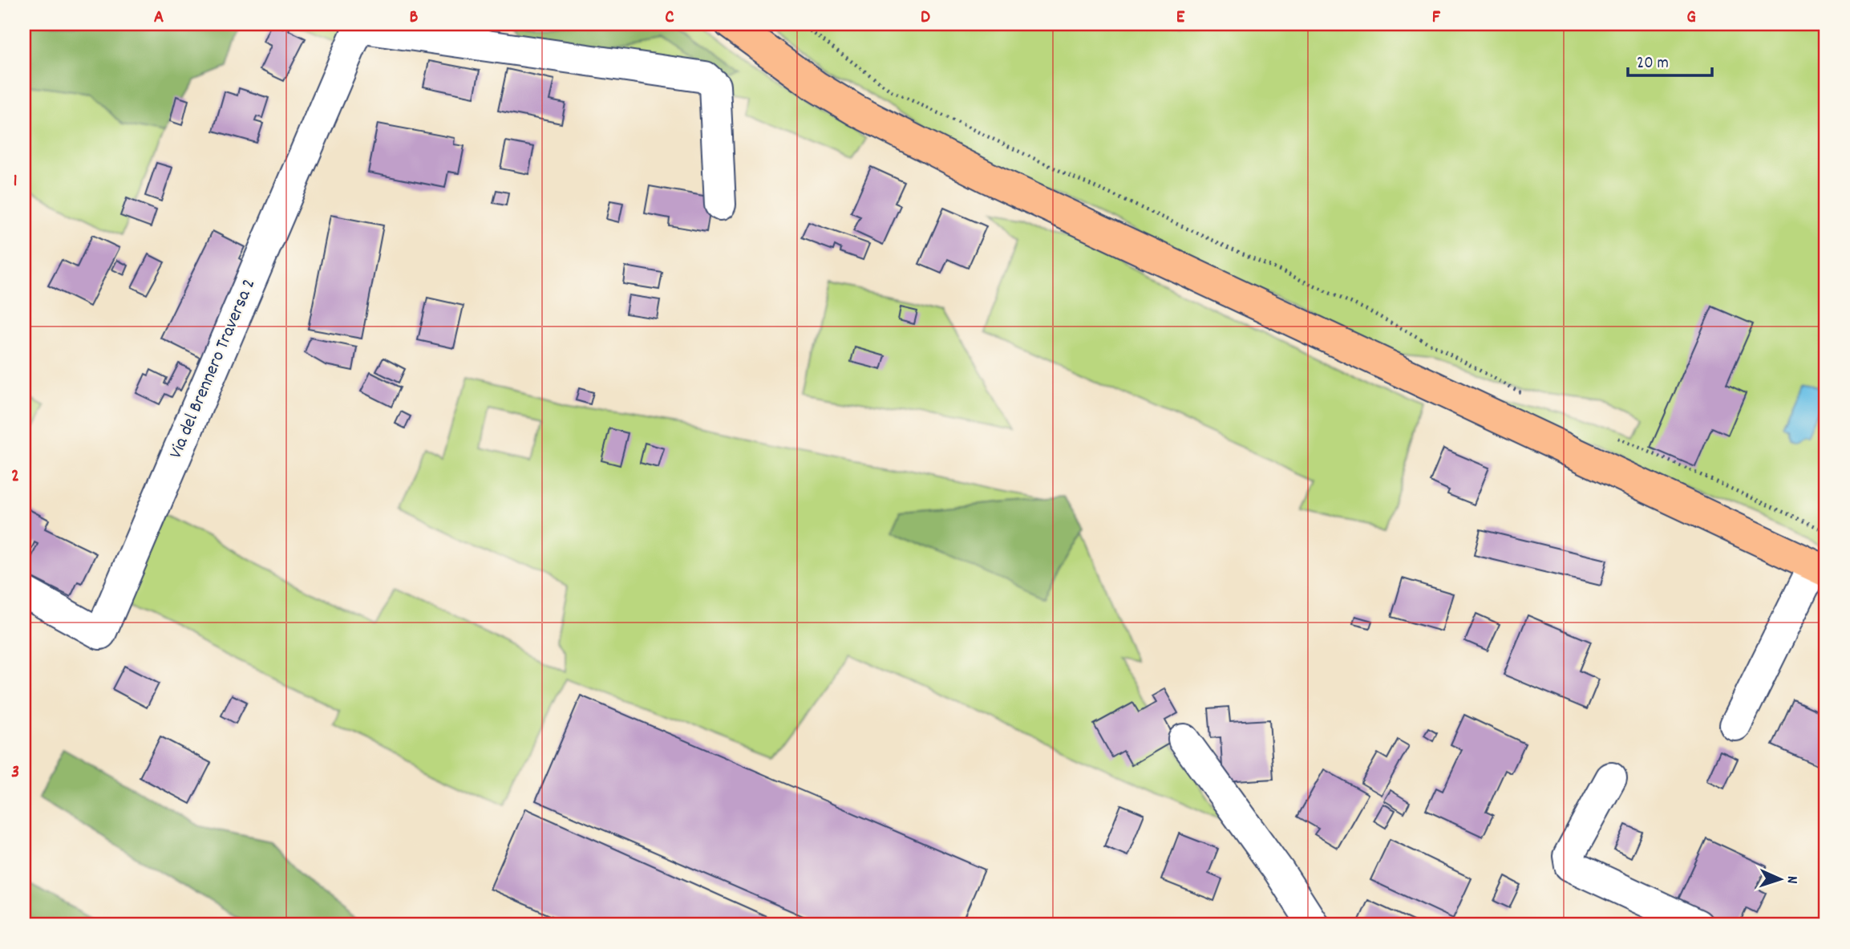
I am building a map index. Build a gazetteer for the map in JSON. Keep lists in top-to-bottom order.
{
  "streets": {
    "street": ["Via del Brennero Traversa 2"]
  },
  "scale_bar": "20 m",
  "north": "right",
  "grid": {
    "columns": [
      "A",
      "B",
      "C",
      "D",
      "E",
      "F",
      "G"
    ],
    "rows": ["1", "2", "3"]
  }
}
